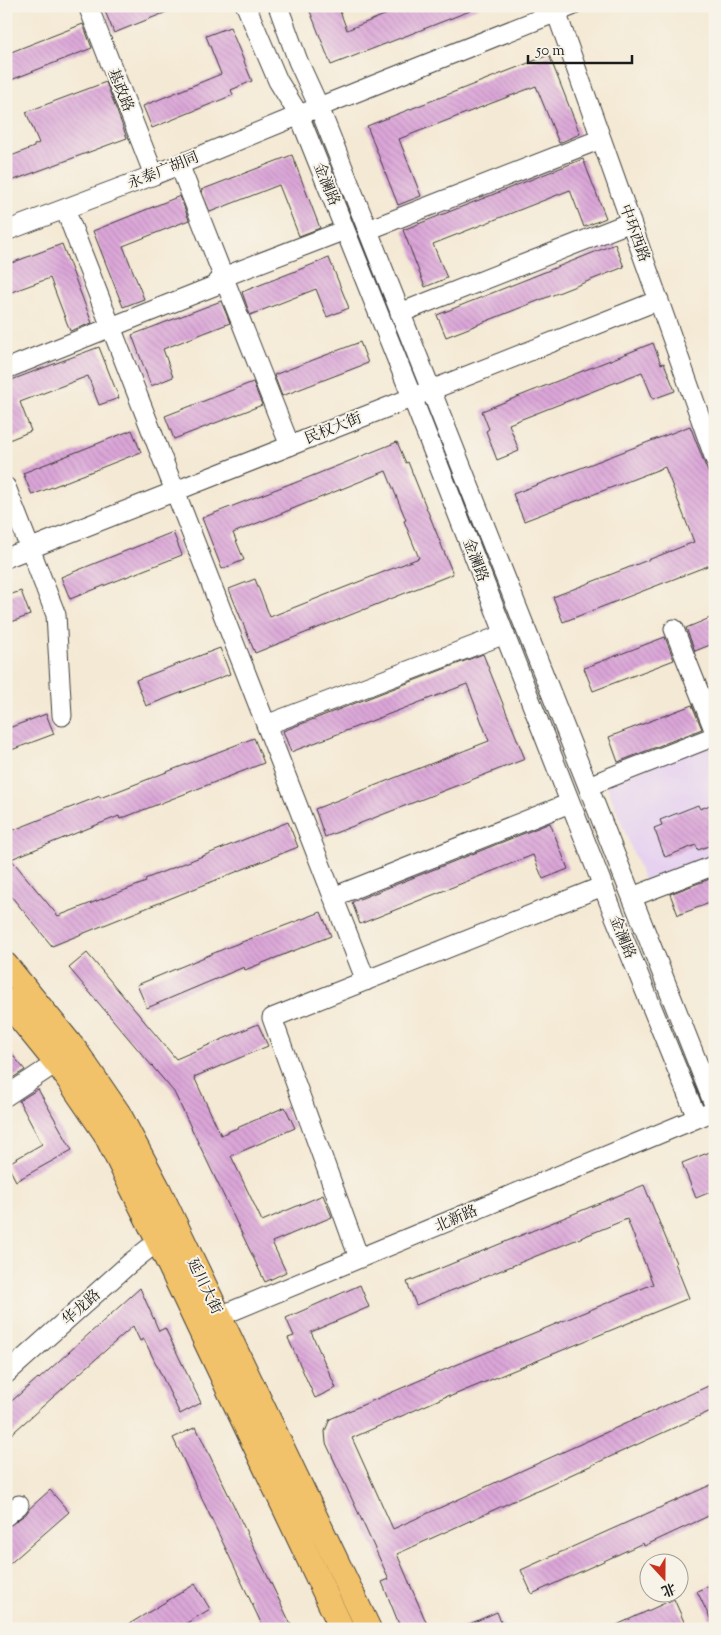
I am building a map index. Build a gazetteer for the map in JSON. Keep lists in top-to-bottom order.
{
  "streets": {
    "main road": ["延川大街"],
    "street": [
      "基政路",
      "永泰广胡同",
      "金澜路",
      "中环西路",
      "民权大街",
      "北新路",
      "华龙路"
    ]
  },
  "crossings": [
    ["基政路", "永泰广胡同"],
    ["永泰广胡同", "金澜路"],
    ["永泰广胡同", "中环西路"],
    ["金澜路", "民权大街"],
    ["金澜路", "北新路"],
    ["中环西路", "民权大街"],
    ["北新路", "延川大街"],
    ["延川大街", "华龙路"]
  ],
  "scale_bar": "50 m",
  "north": "bottom"
}
